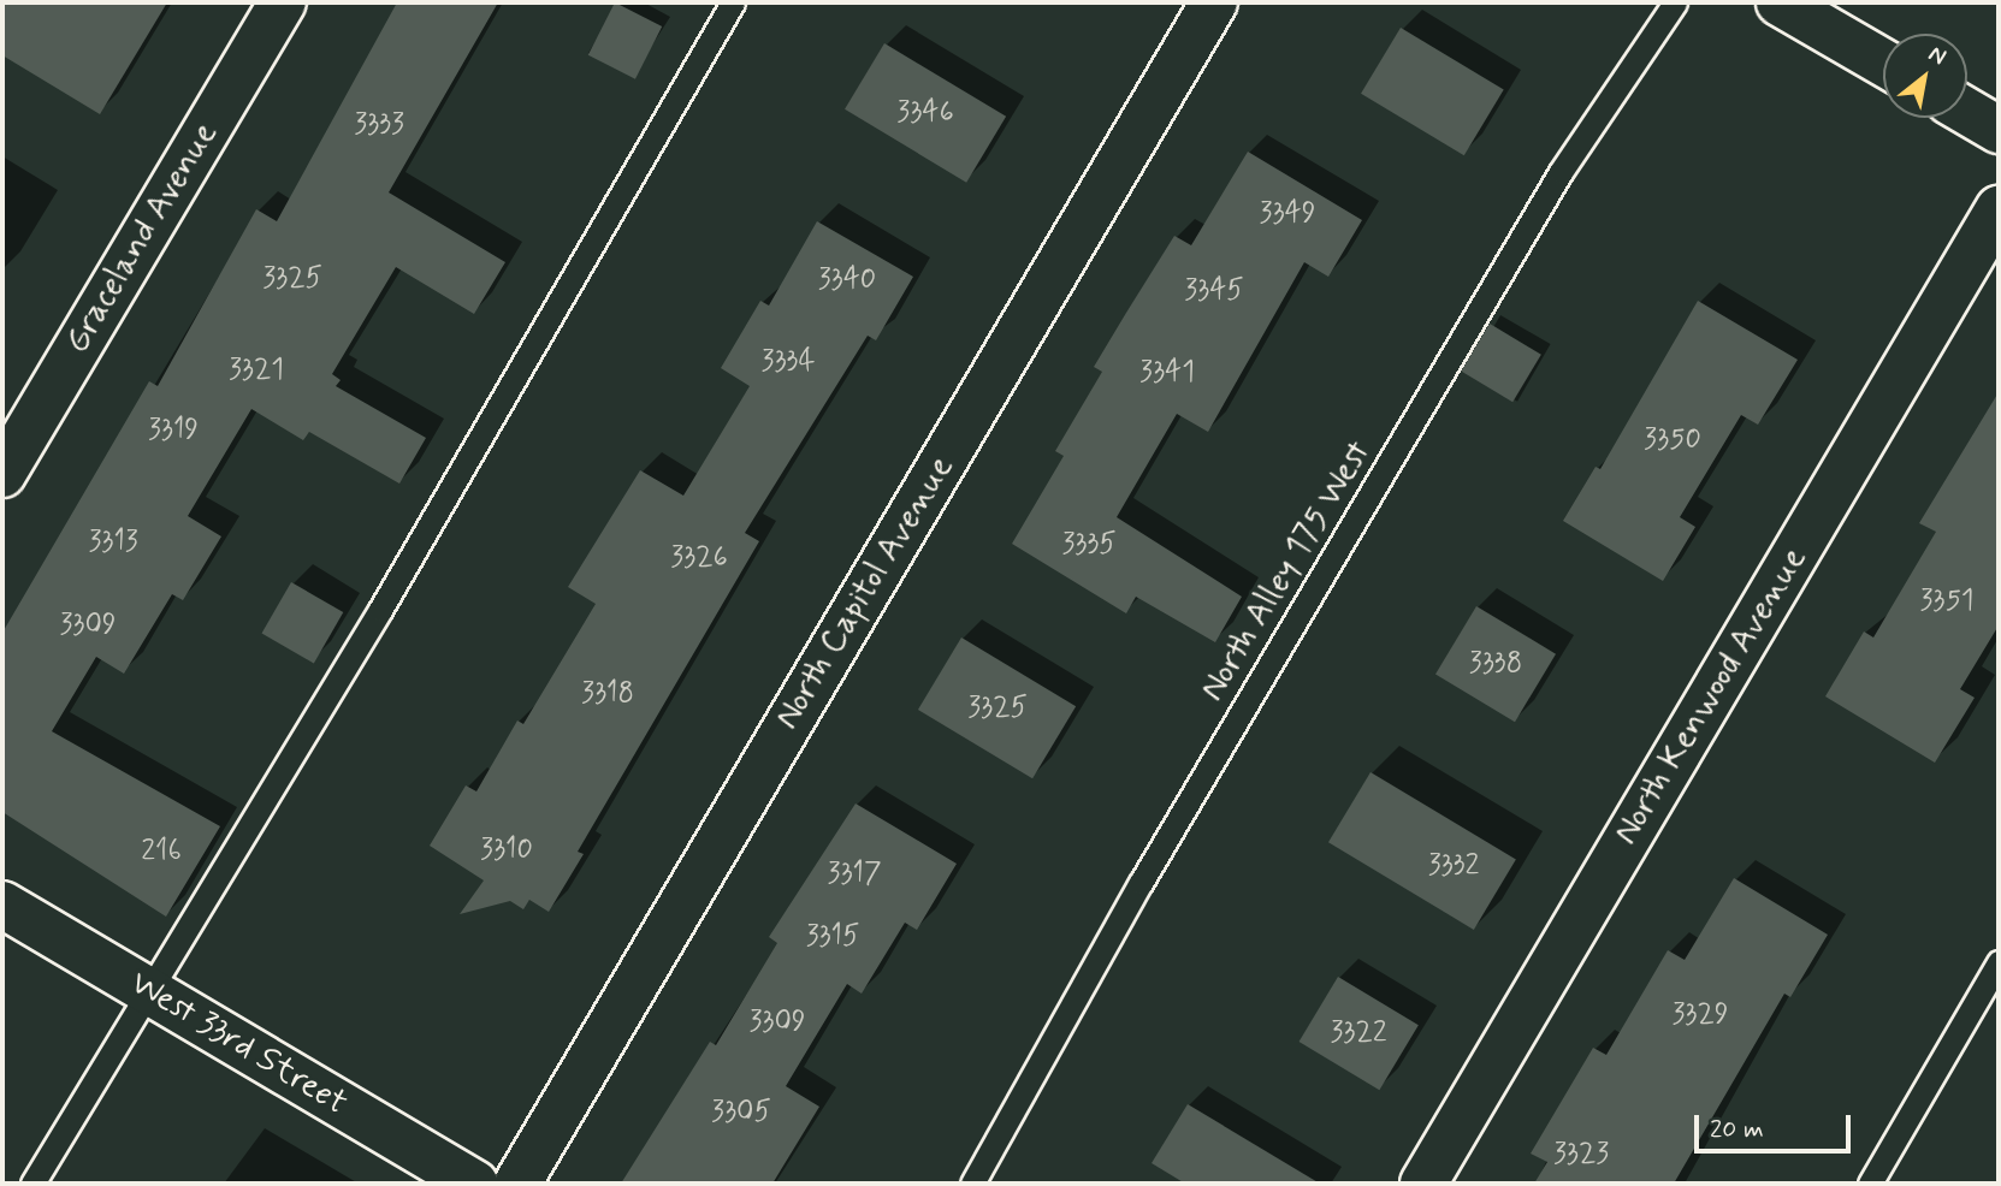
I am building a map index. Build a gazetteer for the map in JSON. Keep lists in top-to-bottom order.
{
  "streets": {
    "street": [
      "Graceland Avenue",
      "North Capitol Avenue",
      "North Kenwood Avenue",
      "West 33rd Street"
    ],
    "lane": ["North Alley 175 West"]
  },
  "house_numbers": [
    "3346",
    "3333",
    "3349",
    "3325",
    "3340",
    "3345",
    "3334",
    "3321",
    "3341",
    "3319",
    "3350",
    "3313",
    "3335",
    "3326",
    "3351",
    "3309",
    "3338",
    "3318",
    "3325",
    "3310",
    "216",
    "3332",
    "3317",
    "3315",
    "3329",
    "3309",
    "3322",
    "3305",
    "3323"
  ],
  "scale_bar": "20 m",
  "north": "top right"
}
